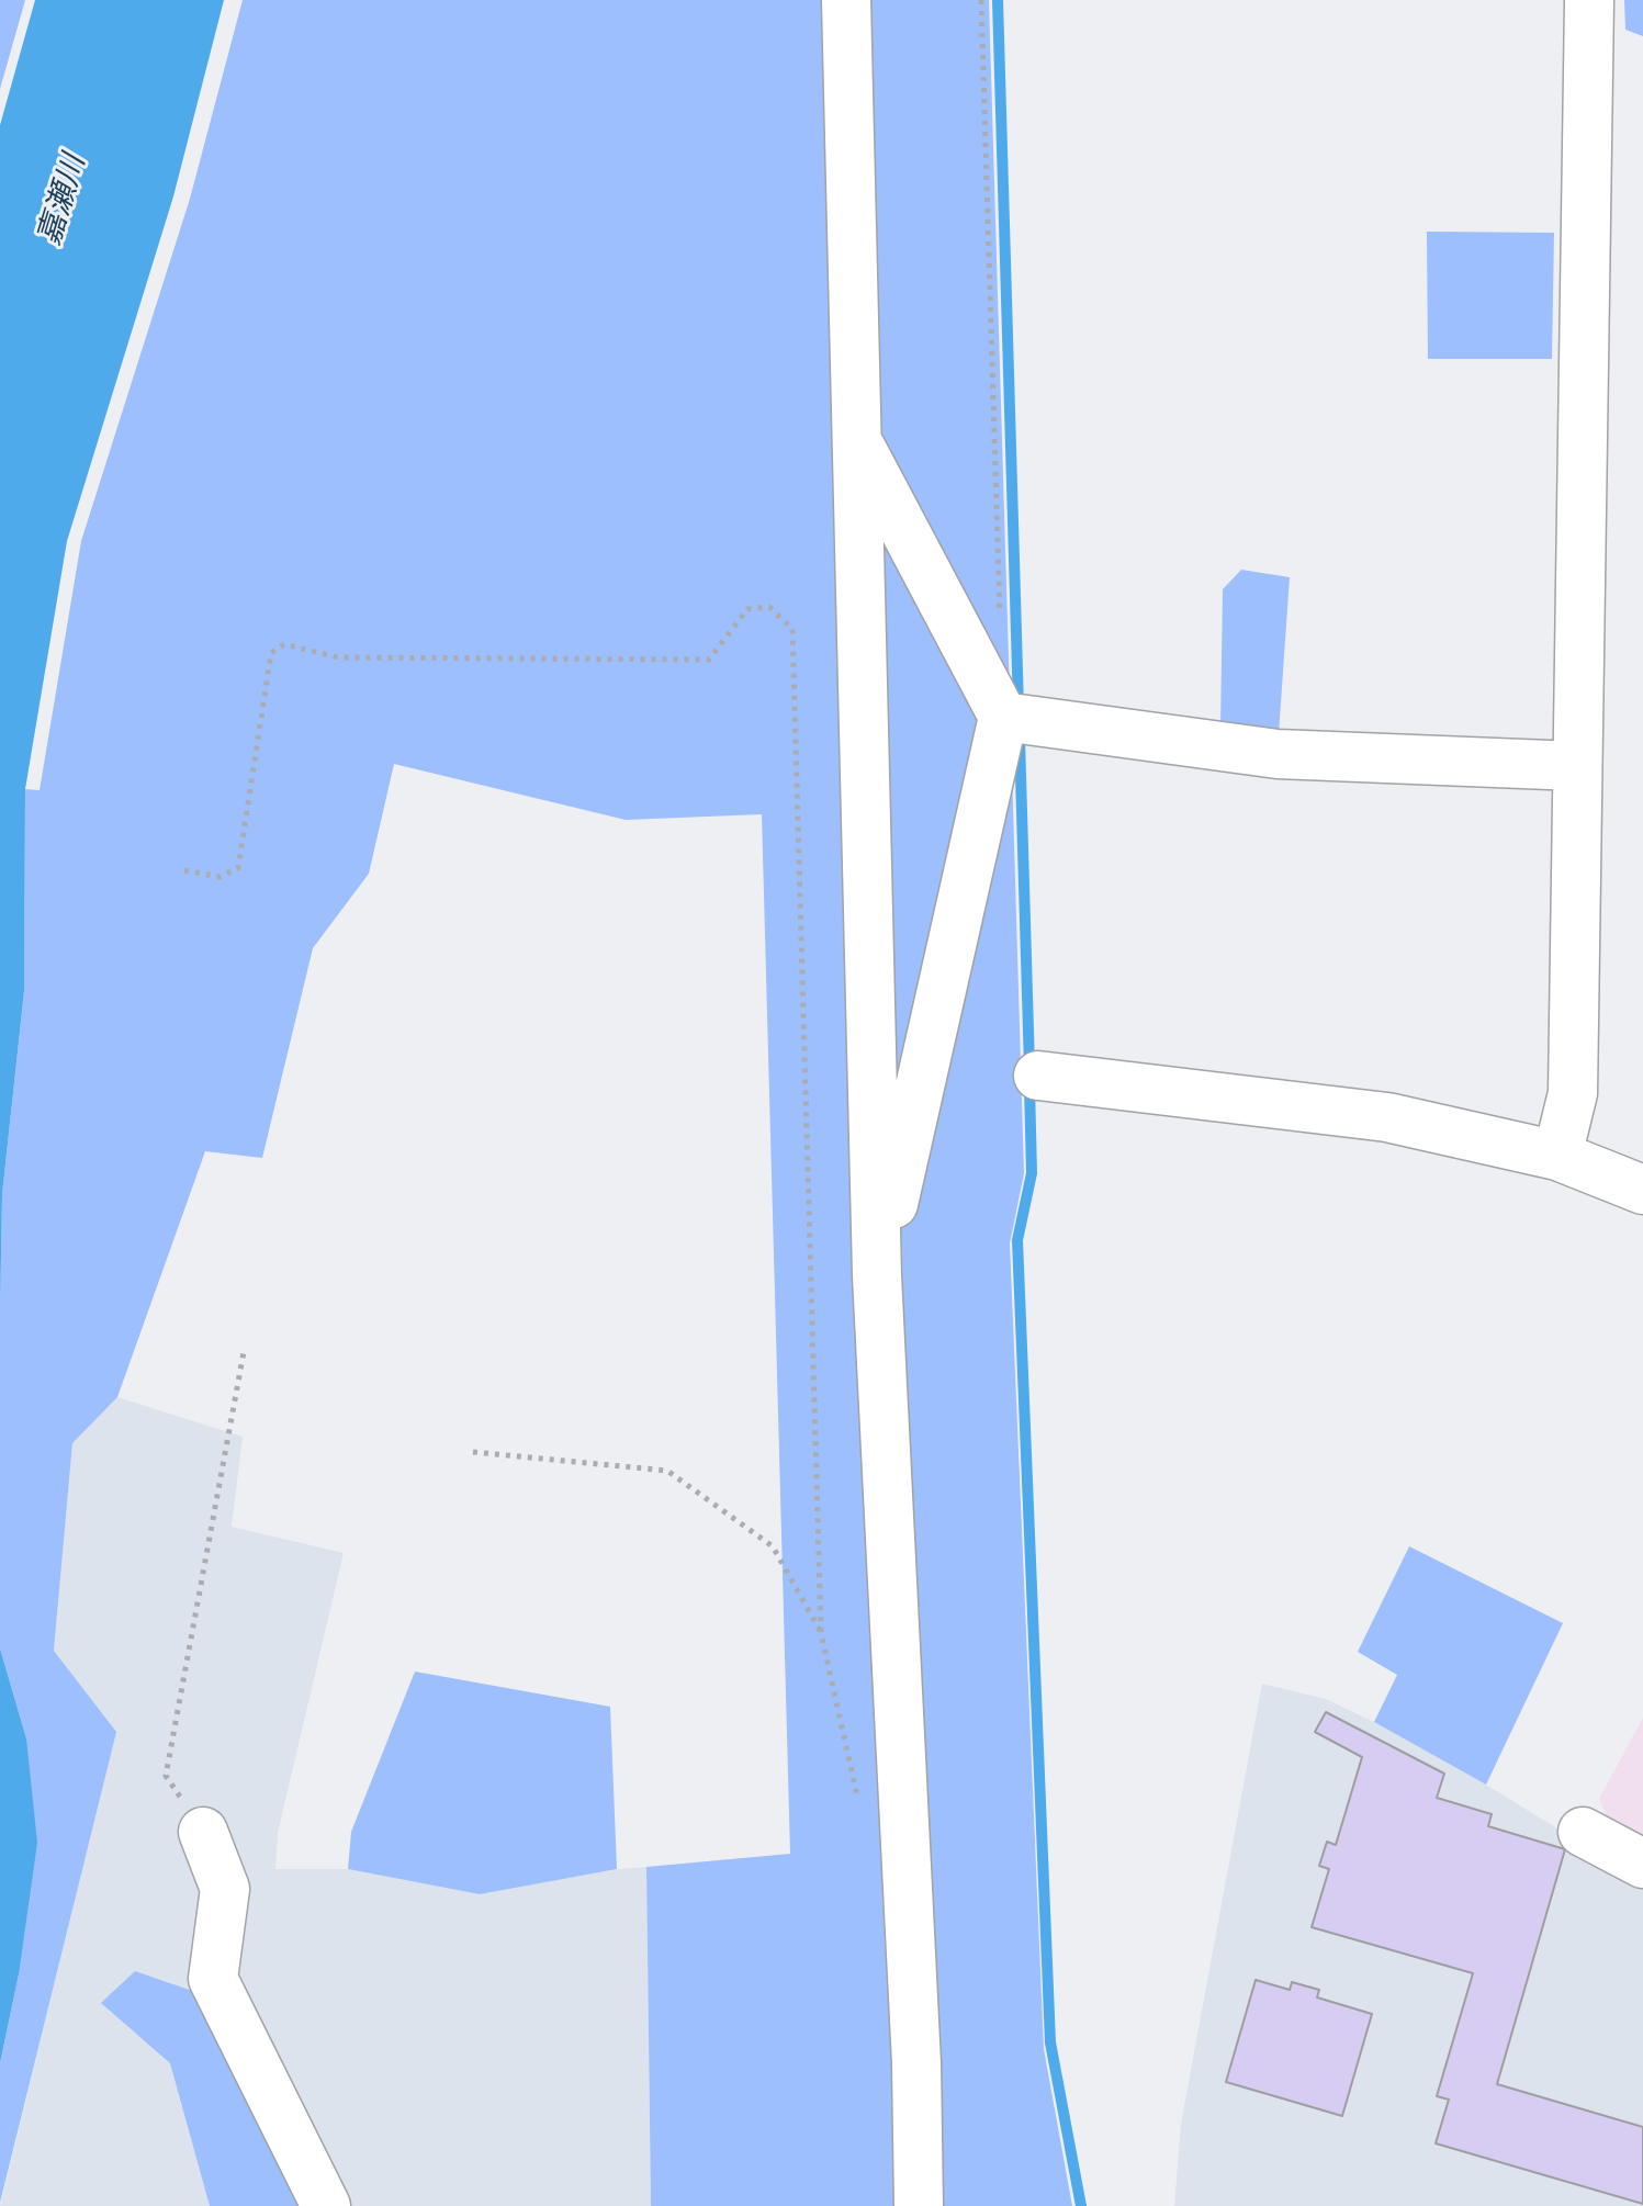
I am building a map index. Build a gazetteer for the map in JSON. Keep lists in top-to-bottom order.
{
  "water": ["嘉瀬川"]
}
